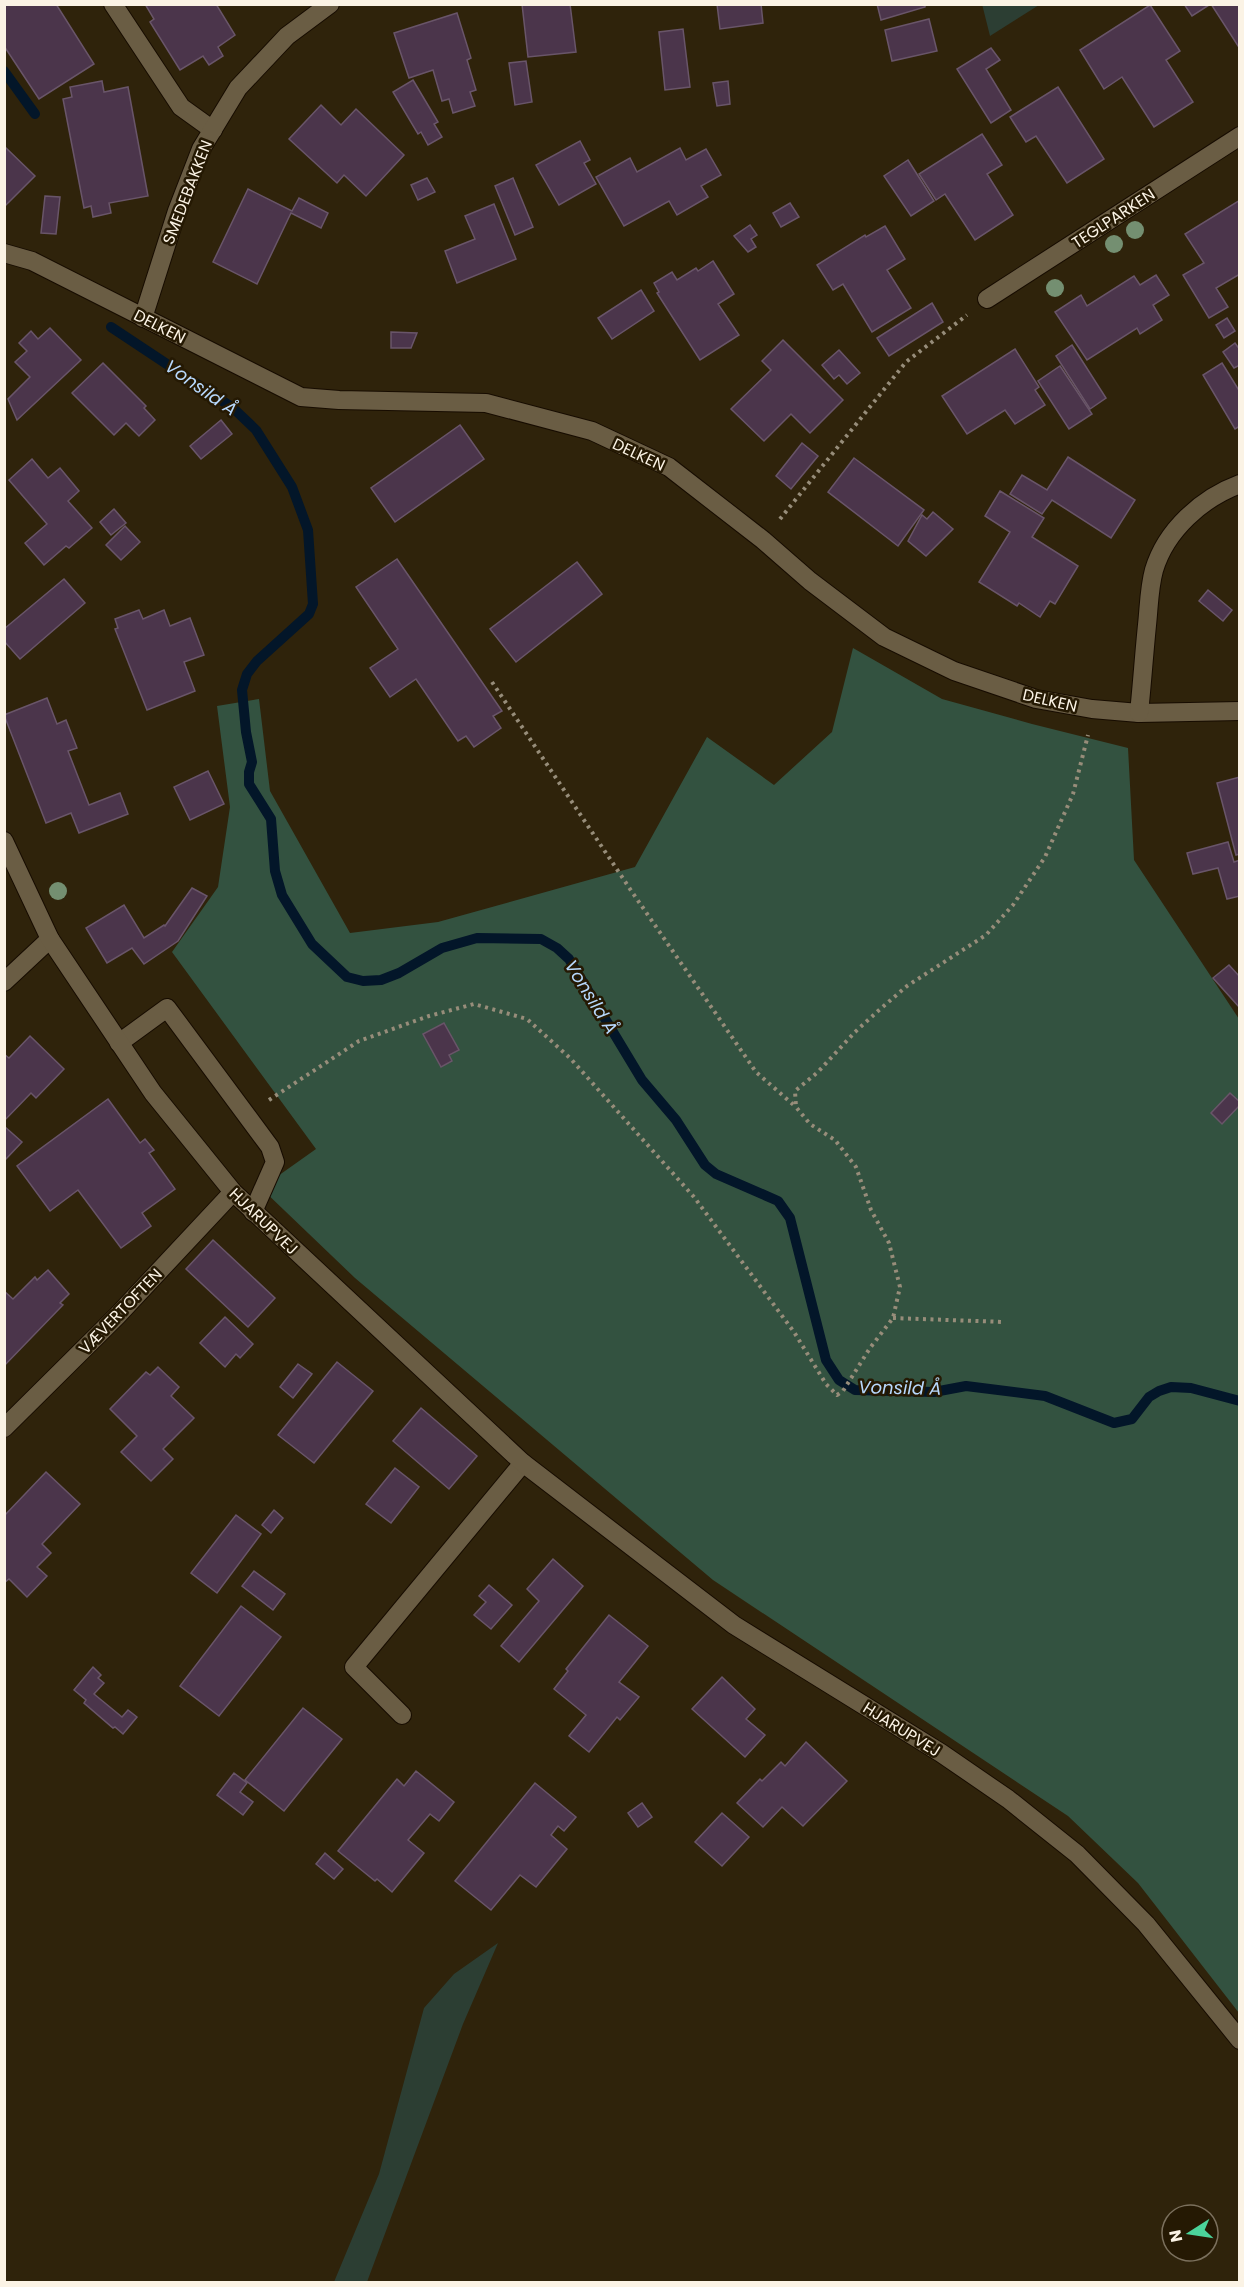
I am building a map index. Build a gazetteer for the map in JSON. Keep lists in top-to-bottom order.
{
  "streets": {
    "street": [
      "SMEDEBAKKEN",
      "TEGLPARKEN",
      "DELKEN",
      "HJARUPVEJ",
      "VÆVERTOFTEN"
    ]
  },
  "crossings": [
    ["SMEDEBAKKEN", "DELKEN"],
    ["HJARUPVEJ", "VÆVERTOFTEN"]
  ],
  "water": ["Vonsild Å"],
  "north": "left"
}
